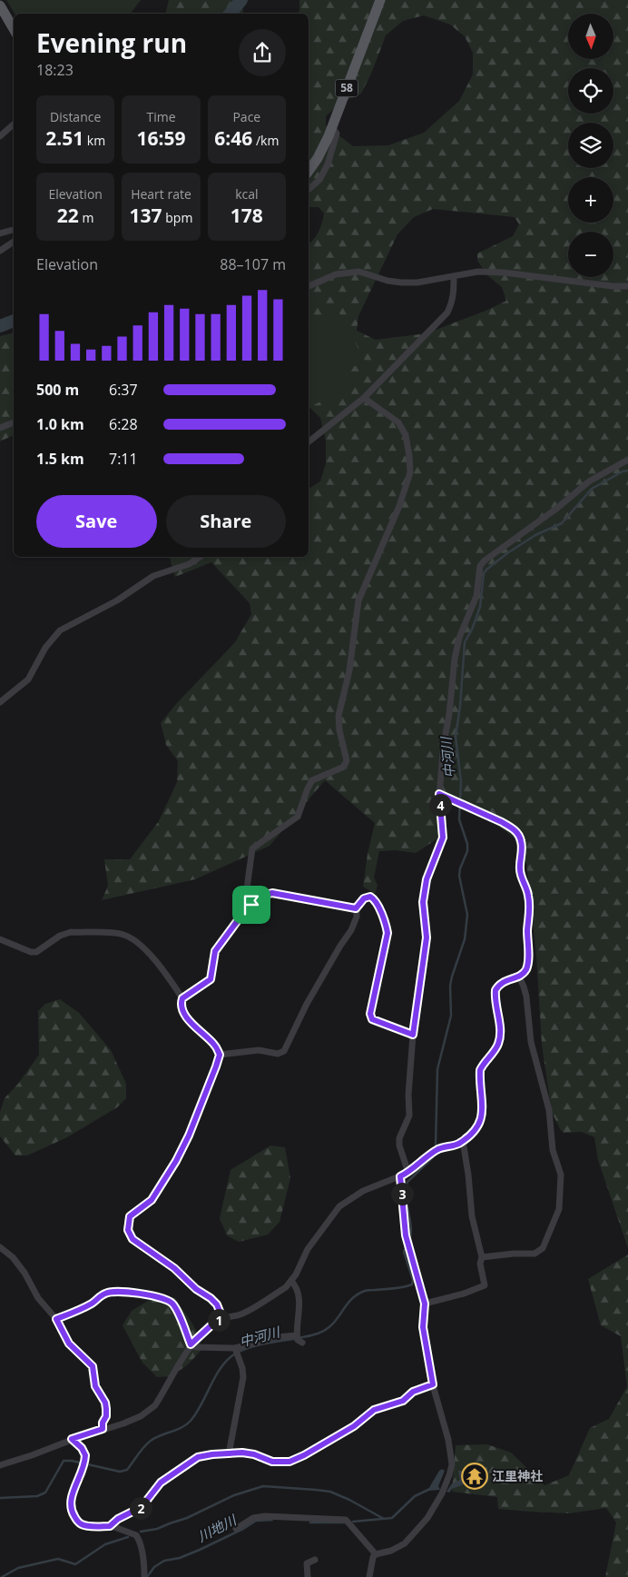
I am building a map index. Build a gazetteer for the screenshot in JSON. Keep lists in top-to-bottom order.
{
  "streets": {
    "main road": ["58"]
  },
  "water": ["中河川", "川地川"],
  "places": {
    "temple": ["江里神社"]
  },
  "north": "bottom",
  "page": {
    "map_buttons": ["+", "−"],
    "heading": ["Evening run", "18:23"],
    "stats": [
      ["Distance", "2.51 km"],
      ["Time", "16:59"],
      ["Pace", "6:46 /km"],
      ["Elevation", "22 m"],
      ["Heart rate", "137 bpm"],
      ["kcal", "178"]
    ],
    "chart": ["Elevation", "88–107 m"],
    "list": [
      {
        "name": "500 m",
        "note": "6:37"
      },
      {
        "name": "1.0 km",
        "note": "6:28"
      },
      {
        "name": "1.5 km",
        "note": "7:11"
      }
    ],
    "buttons": ["Save", "Share"],
    "pins": [
      "4",
      "3",
      "1",
      "2"
    ]
  }
}
